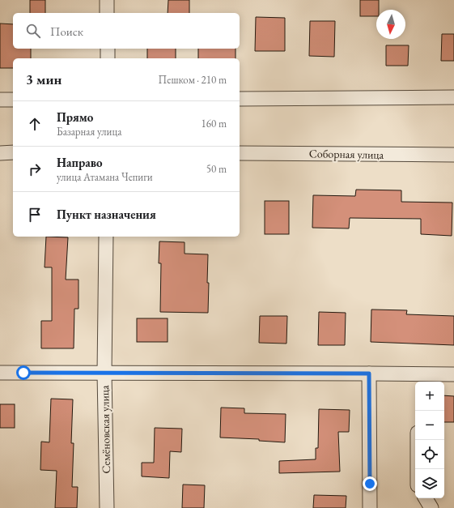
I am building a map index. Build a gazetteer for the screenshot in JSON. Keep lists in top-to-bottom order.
{
  "streets": {
    "street": ["Соборная улица", "Семёновская улица"]
  },
  "north": "bottom",
  "page": {
    "search": "Поиск",
    "heading": ["3 мин", "Пешком · 210 m"],
    "list": [
      ["Прямо", "Базарная улица", "160 m"],
      ["Направо", "улица Атамана Чепиги", "50 m"],
      "Пункт назначения"
    ],
    "map_buttons": ["+", "−"]
  }
}
